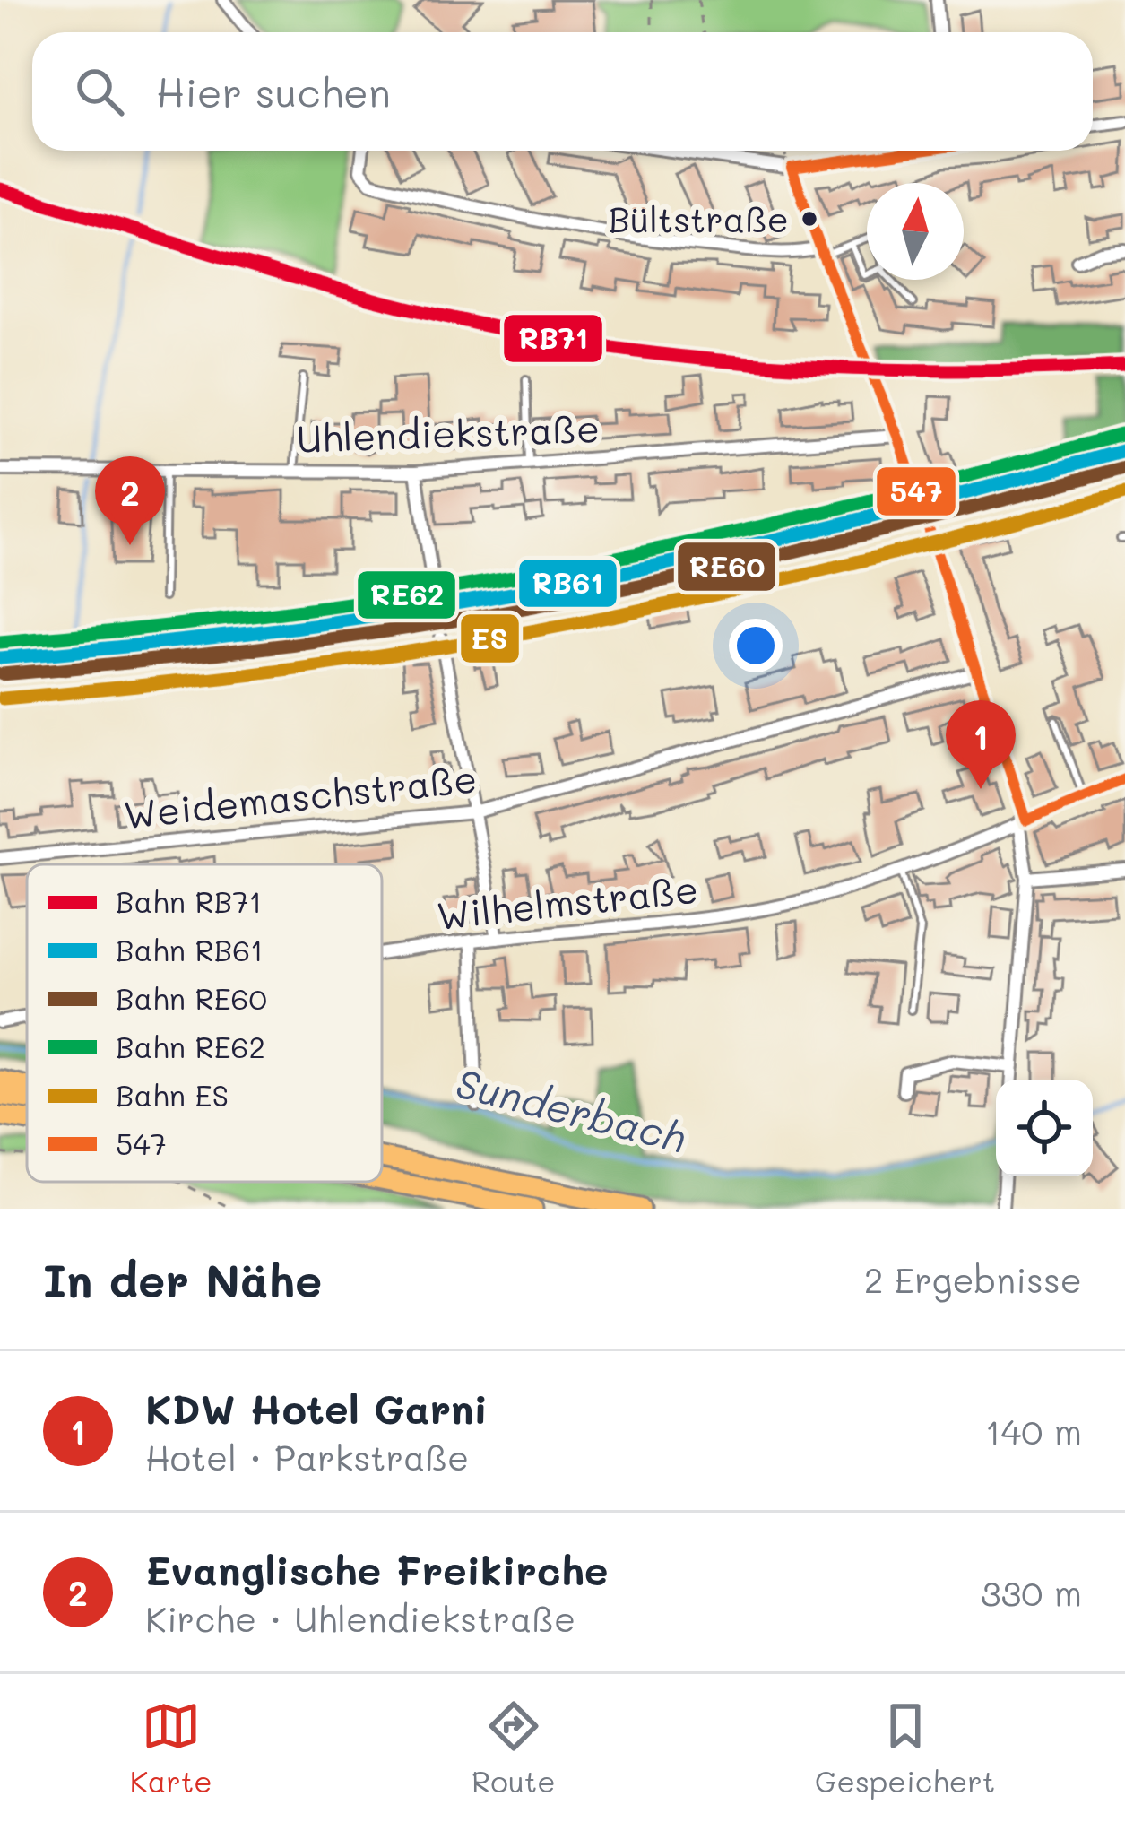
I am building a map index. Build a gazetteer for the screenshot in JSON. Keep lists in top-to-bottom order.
{
  "streets": {
    "street": ["Uhlendiekstraße", "Weidemaschstraße", "Wilhelmstraße"]
  },
  "water": ["Sunderbach"],
  "places": ["Bültstraße"],
  "lines": [
    "transit line 547",
    "rail line RB71",
    "rail line RE62",
    "rail line RB61",
    "rail line RE60",
    "rail line ES"
  ],
  "legend": [
    "Bahn RB71",
    "Bahn RB61",
    "Bahn RE60",
    "Bahn RE62",
    "Bahn ES",
    "547"
  ],
  "north": "top",
  "page": {
    "search": "Hier suchen",
    "pins": ["2", "1"],
    "heading": ["In der Nähe", "2 Ergebnisse"],
    "list": [
      {
        "mark": "1",
        "name": "KDW Hotel Garni",
        "note": "Hotel · Parkstraße",
        "value": "140 m"
      },
      {
        "mark": "2",
        "name": "Evanglische Freikirche",
        "note": "Kirche · Uhlendiekstraße",
        "value": "330 m"
      }
    ],
    "nav": ["Karte", "Route", "Gespeichert"]
  }
}
